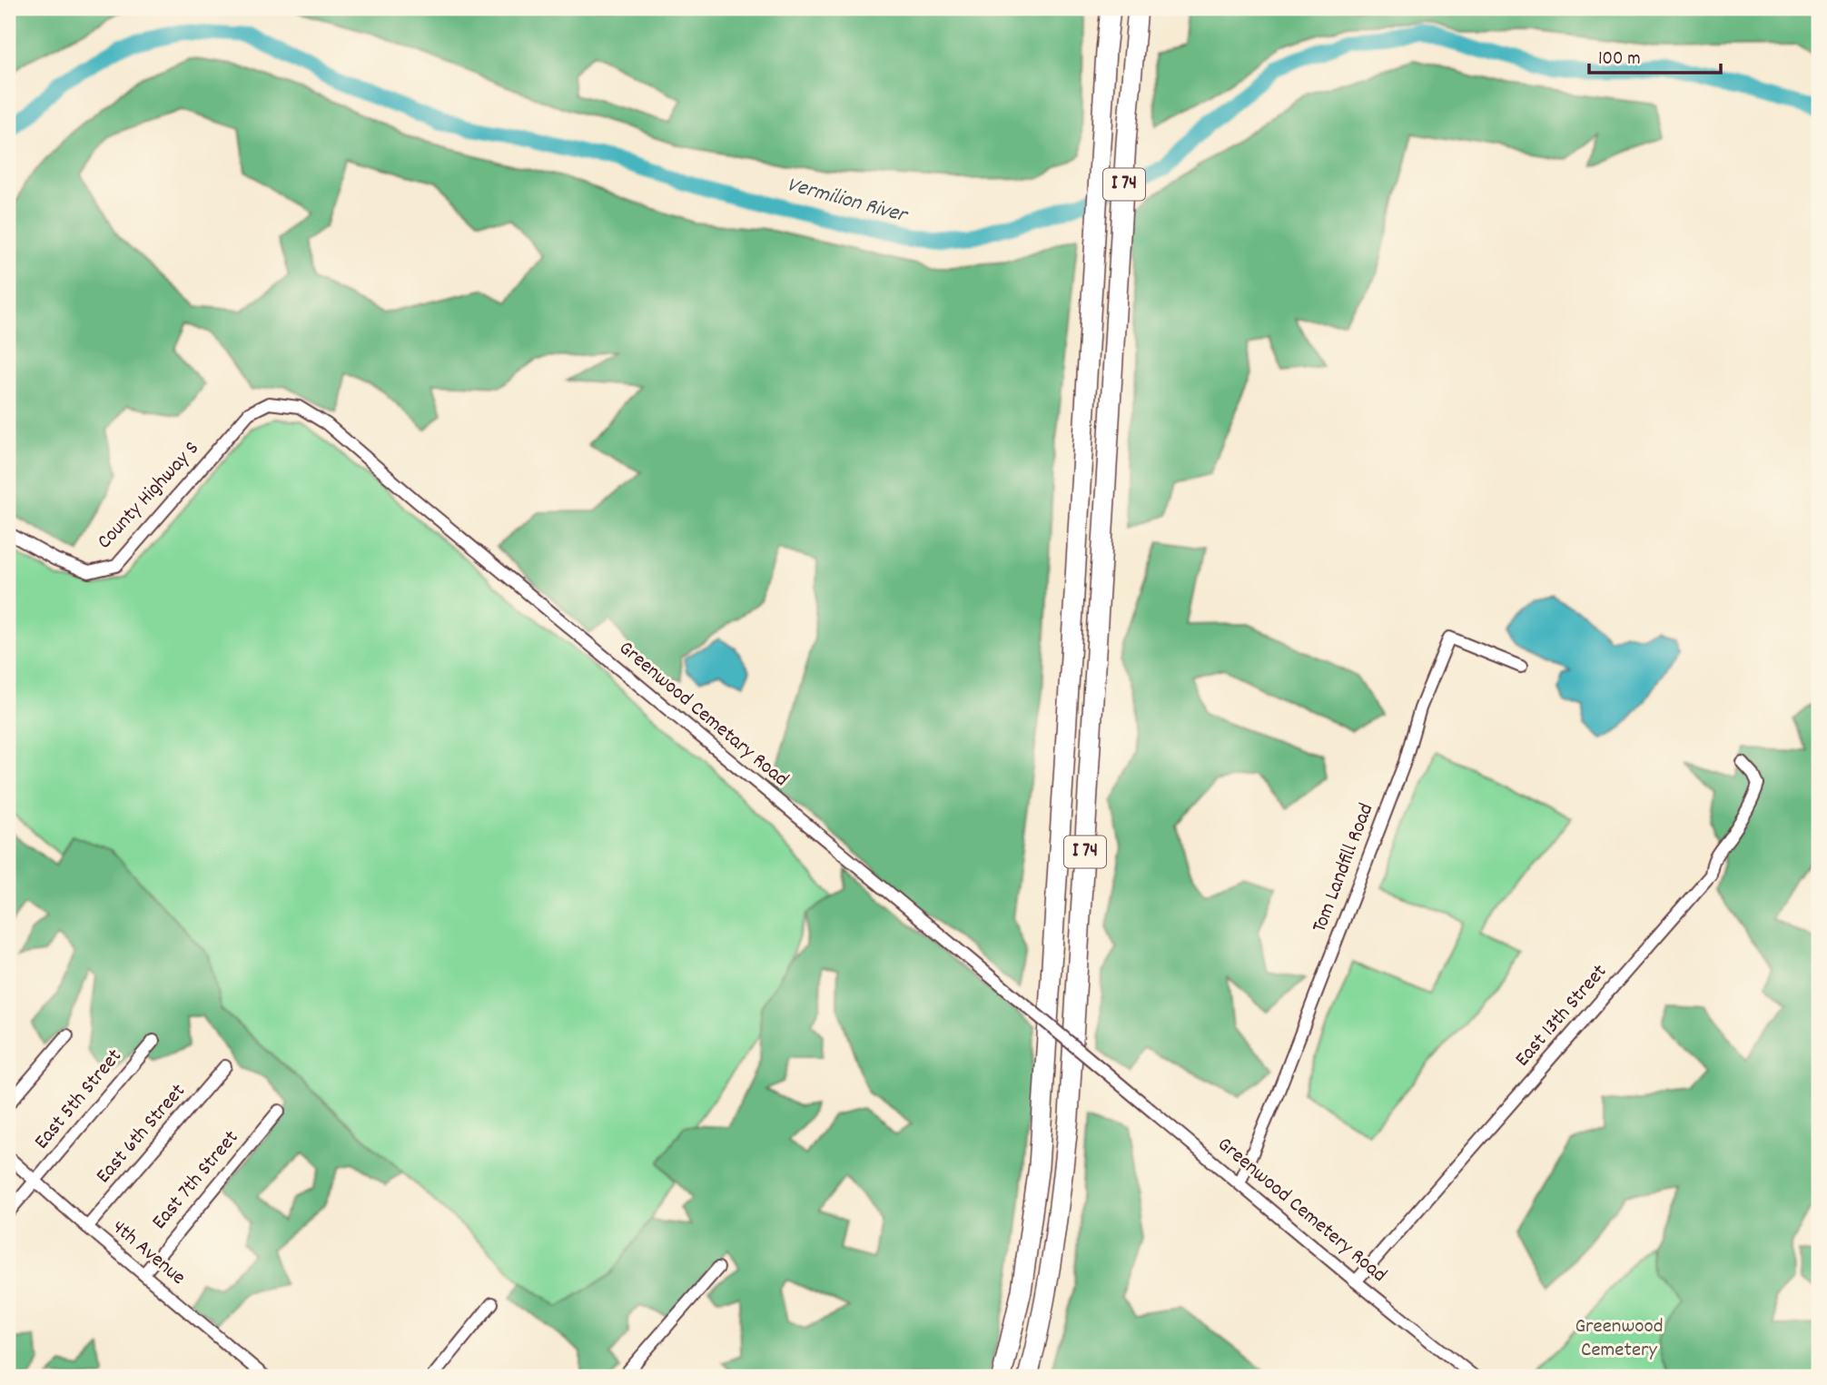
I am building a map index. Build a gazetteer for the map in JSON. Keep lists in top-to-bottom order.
{
  "streets": {
    "highway": ["I 74"],
    "street": [
      "County Highway S",
      "Greenwood Cemetary Road",
      "Tom Landfill Road",
      "East 13th Street",
      "East 5th Street",
      "East 6th Street",
      "East 7th Street",
      "Greenwood Cemetery Road",
      "4th Avenue"
    ]
  },
  "crossings": [
    ["County Highway S", "Greenwood Cemetary Road"],
    ["Greenwood Cemetary Road", "Greenwood Cemetery Road"],
    ["Tom Landfill Road", "Greenwood Cemetery Road"],
    ["East 13th Street", "Greenwood Cemetery Road"],
    ["East 5th Street", "4th Avenue"],
    ["East 6th Street", "4th Avenue"],
    ["East 7th Street", "4th Avenue"]
  ],
  "water": ["Vermilion River"],
  "parks": ["Greenwood Cemetery"],
  "scale_bar": "100 m"
}
